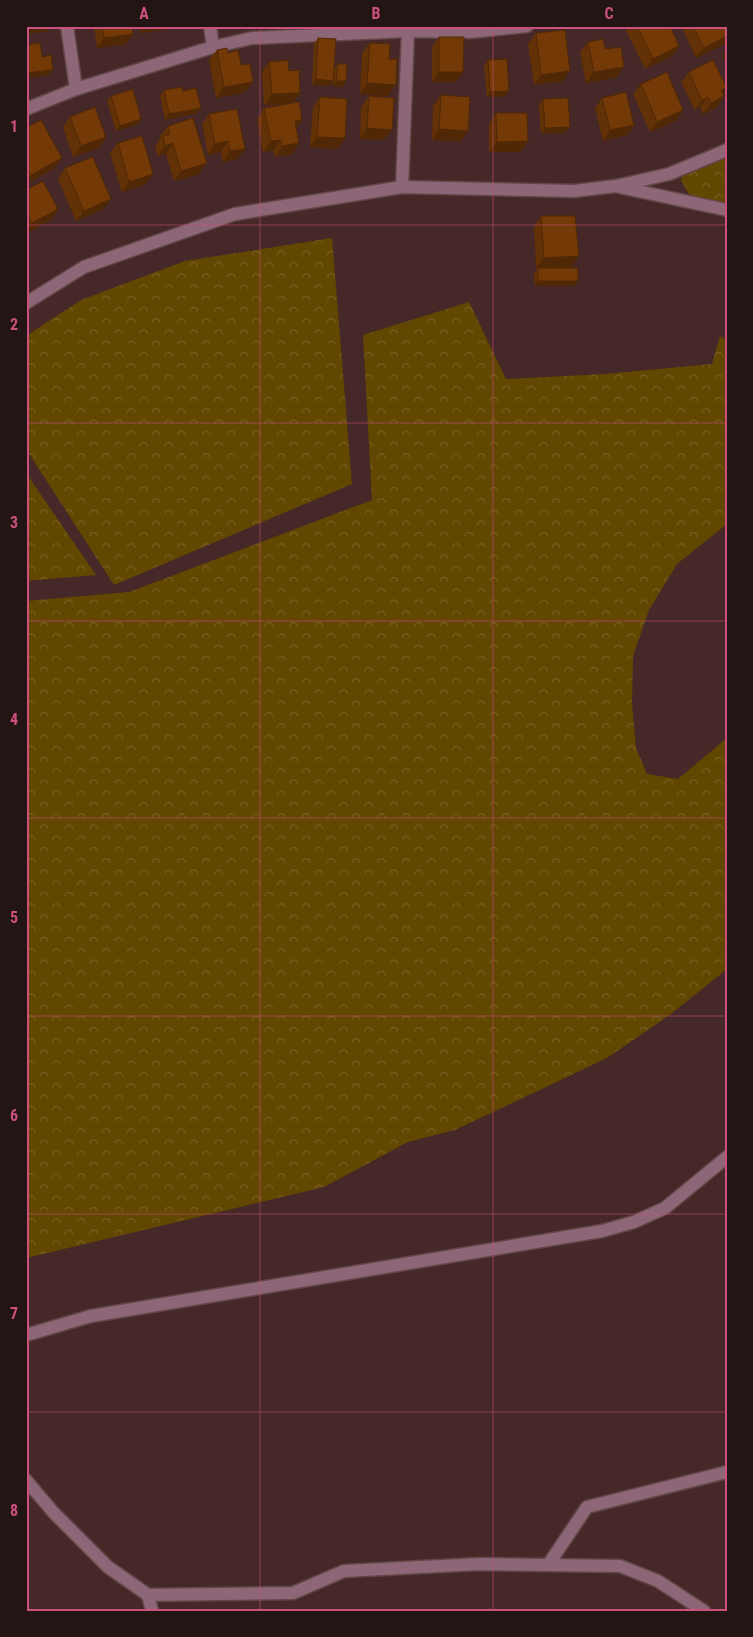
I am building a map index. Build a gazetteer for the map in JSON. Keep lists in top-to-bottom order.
{
  "grid": {
    "columns": ["A", "B", "C"],
    "rows": [
      "1",
      "2",
      "3",
      "4",
      "5",
      "6",
      "7",
      "8"
    ]
  }
}
